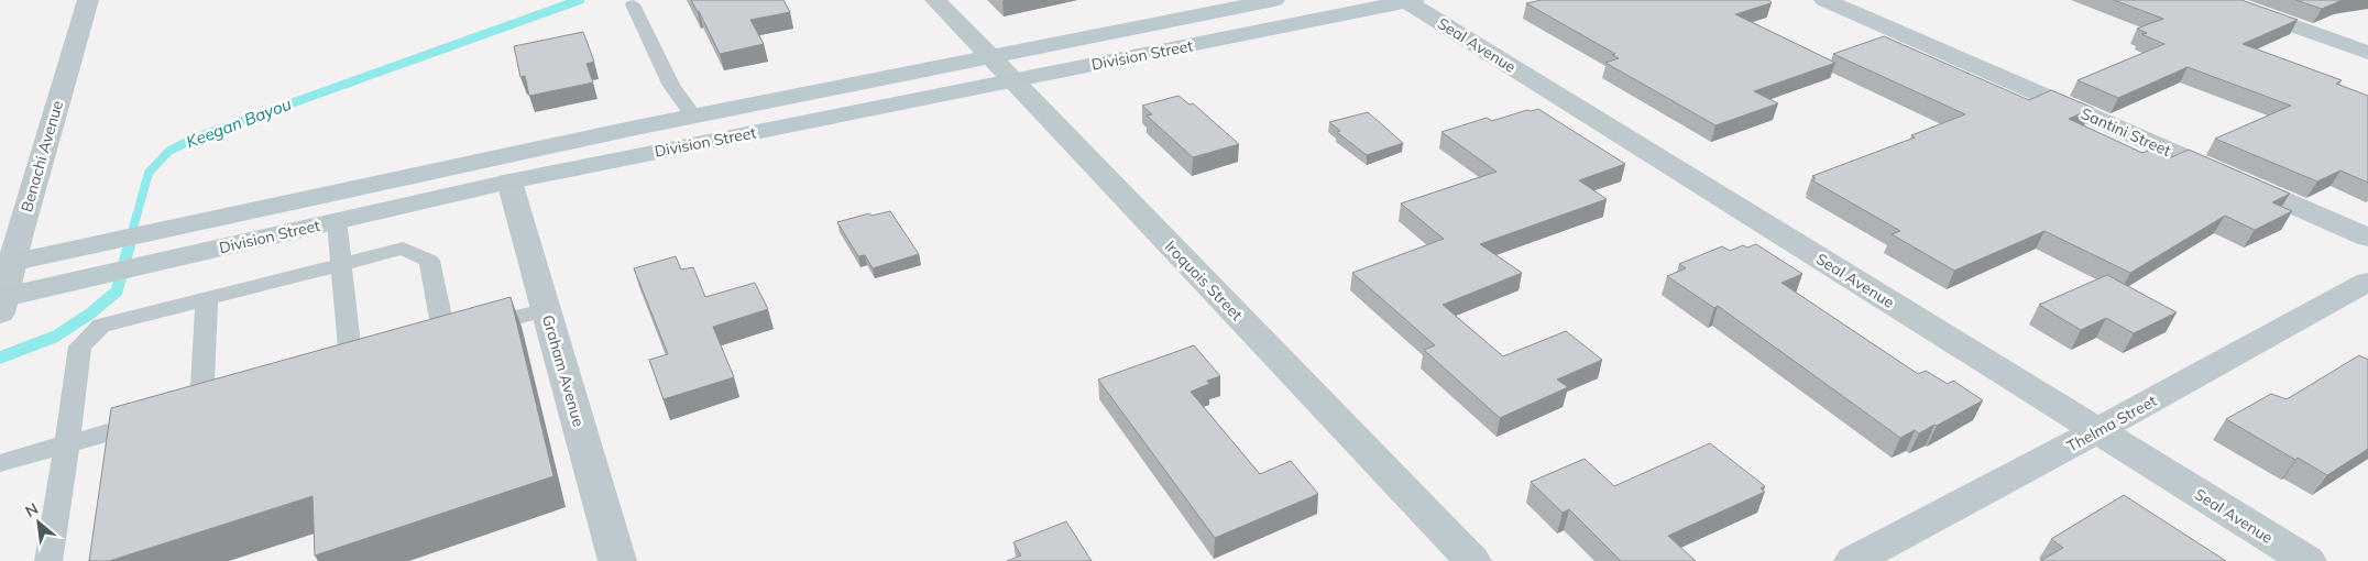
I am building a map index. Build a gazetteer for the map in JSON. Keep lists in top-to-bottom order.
{
  "streets": {
    "main road": ["Division Street"],
    "street": [
      "Seal Avenue",
      "Santini Street",
      "Benachi Avenue",
      "Iroquois Street",
      "Graham Avenue",
      "Thelma Street"
    ]
  },
  "crossings": [
    ["Seal Avenue", "Division Street"],
    ["Seal Avenue", "Thelma Street"],
    ["Division Street", "Benachi Avenue"],
    ["Division Street", "Iroquois Street"],
    ["Division Street", "Graham Avenue"]
  ],
  "water": ["Keegan Bayou"],
  "north": "top left"
}
